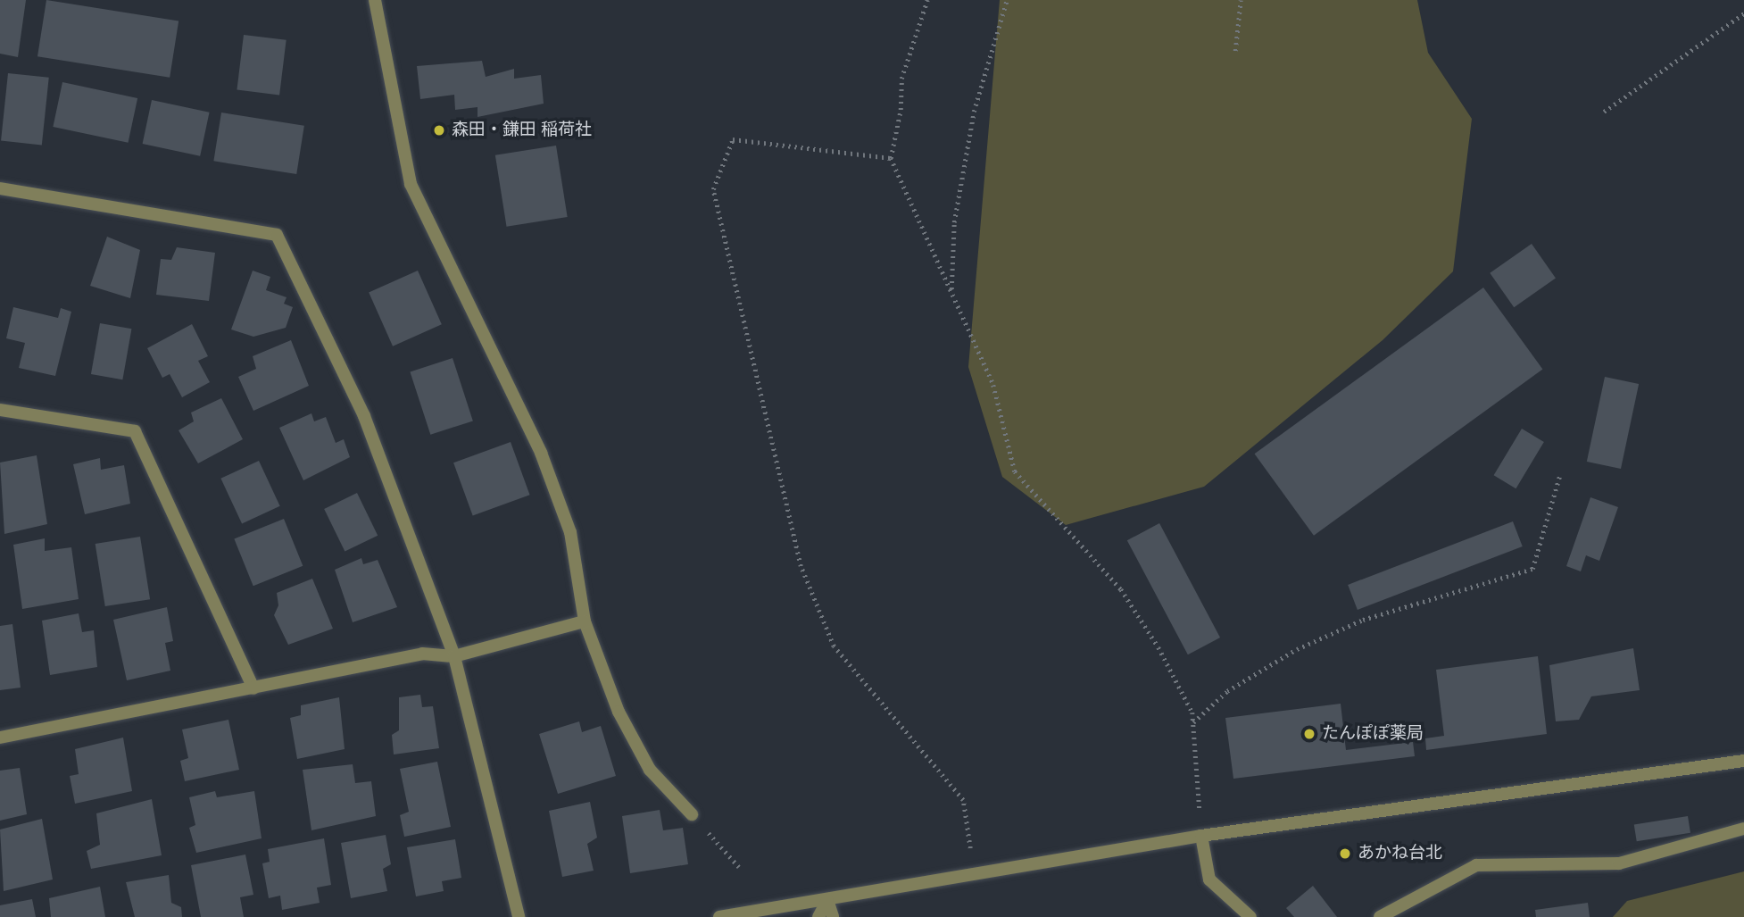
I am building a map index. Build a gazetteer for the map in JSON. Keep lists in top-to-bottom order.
{
  "places": ["森田・鎌田 稲荷社", "たんぽぽ薬局", "あかね台北"]
}
